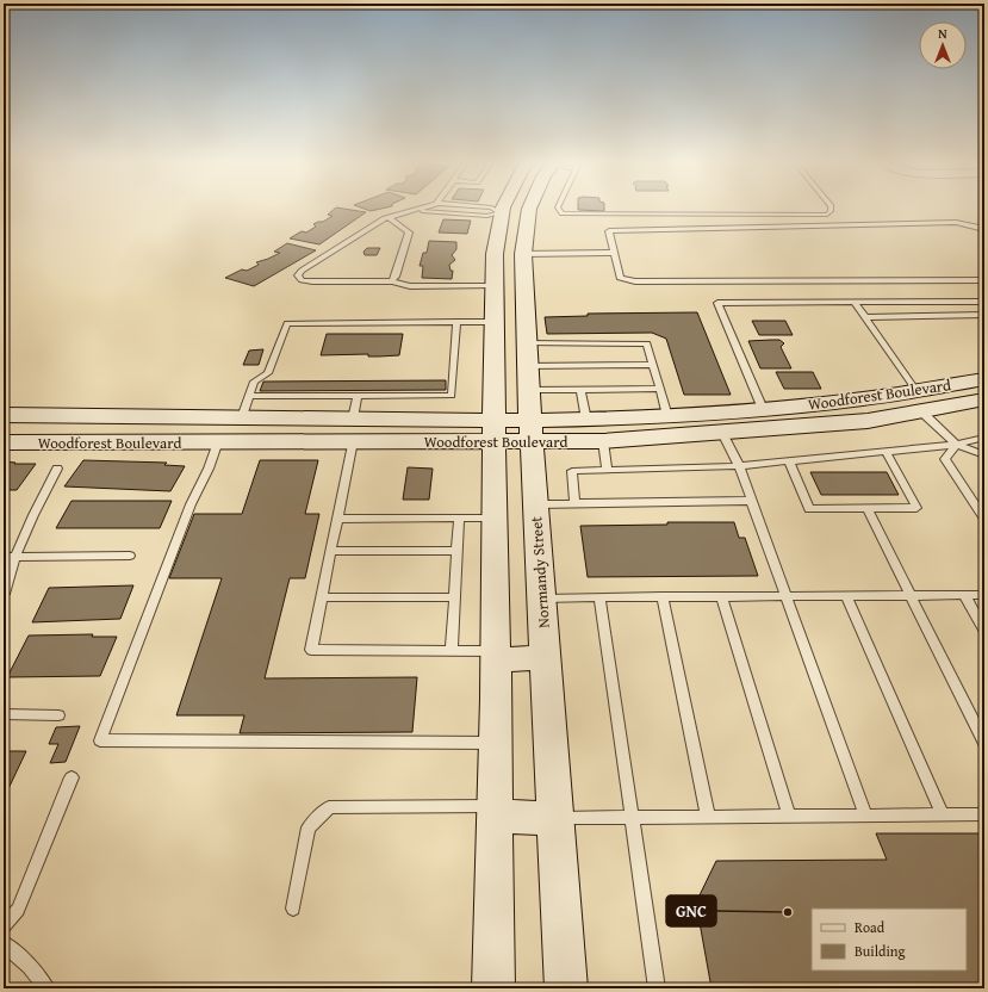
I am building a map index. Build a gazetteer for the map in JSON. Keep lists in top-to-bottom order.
{
  "streets": {
    "main road": ["Woodforest Boulevard", "Normandy Street"]
  },
  "crossings": [
    ["Woodforest Boulevard", "Normandy Street"]
  ],
  "places": ["GNC"],
  "legend": ["Road", "Building"],
  "north": "top"
}
